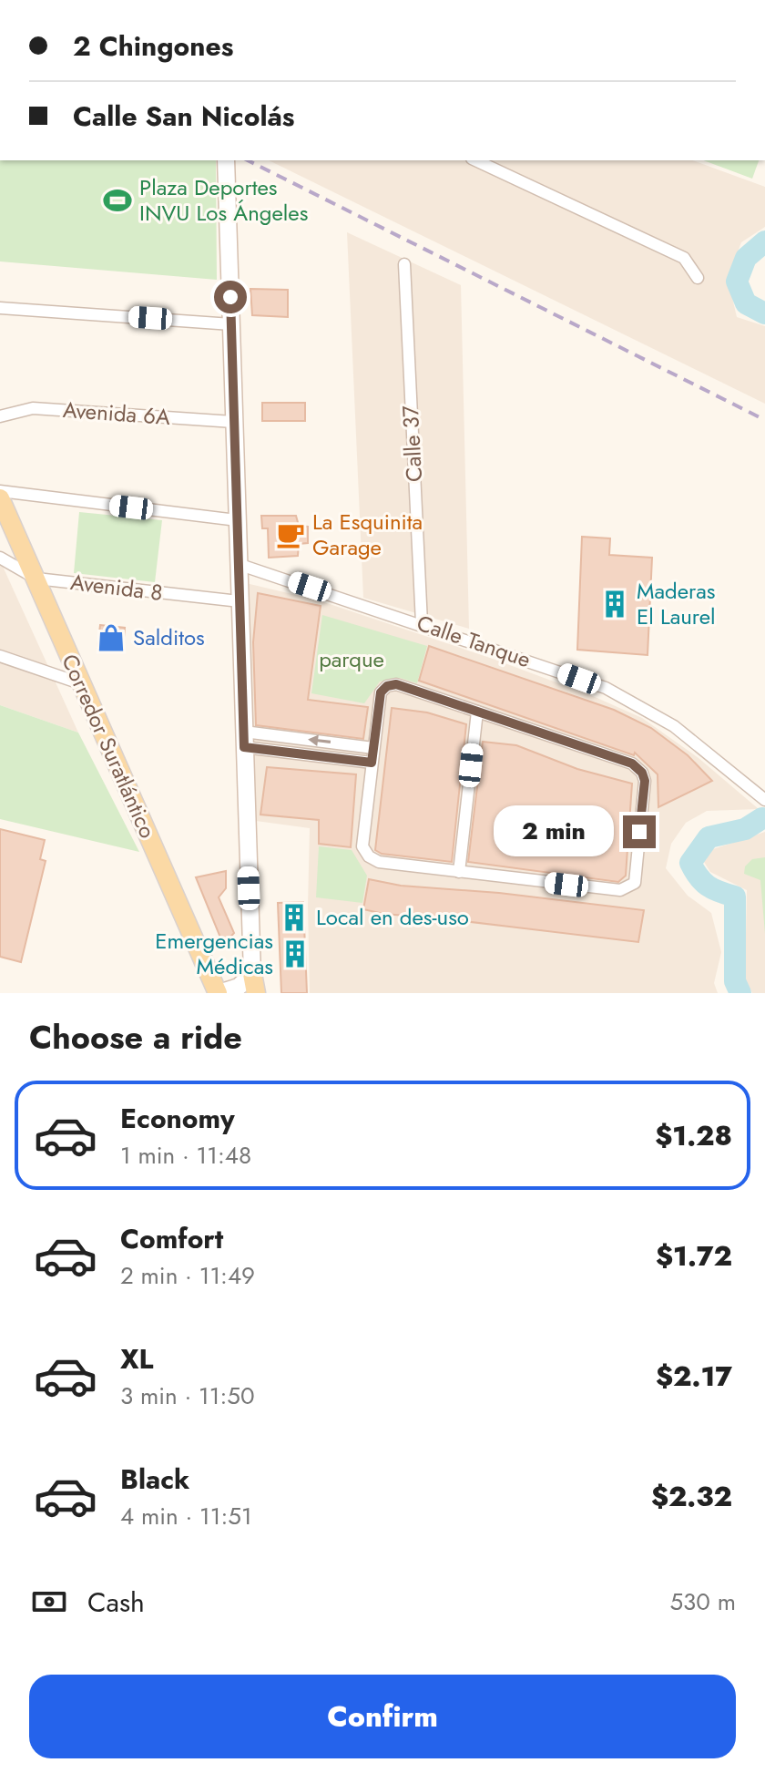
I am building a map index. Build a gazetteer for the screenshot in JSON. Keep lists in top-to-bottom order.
{
  "streets": {
    "main road": ["Corredor Suratlántico"],
    "street": [
      "Avenida 6A",
      "Calle 37",
      "Avenida 8",
      "Calle Tanque"
    ]
  },
  "crossings": [
    ["Calle 37", "Calle Tanque"],
    ["Avenida 8", "Corredor Suratlántico"]
  ],
  "parks": ["parque"],
  "places": {
    "sports": ["Plaza Deportes INVU Los Ángeles"],
    "cafe": ["La Esquinita Garage"],
    "building": ["Maderas El Laurel", "Local en des-uso", "Emergencias Médicas"],
    "shop": ["Salditos"]
  },
  "page": {
    "banner": ["2 Chingones", "Calle San Nicolás"],
    "bubble": "2 min",
    "heading": "Choose a ride",
    "list": [
      {
        "name": "Economy",
        "note": "1 min · 11:48",
        "value": "$1.28"
      },
      {
        "name": "Comfort",
        "note": "2 min · 11:49",
        "value": "$1.72"
      },
      {
        "name": "XL",
        "note": "3 min · 11:50",
        "value": "$2.17"
      },
      {
        "name": "Black",
        "note": "4 min · 11:51",
        "value": "$2.32"
      }
    ],
    "pay": ["Cash", "530 m"],
    "buttons": "Confirm"
  }
}
